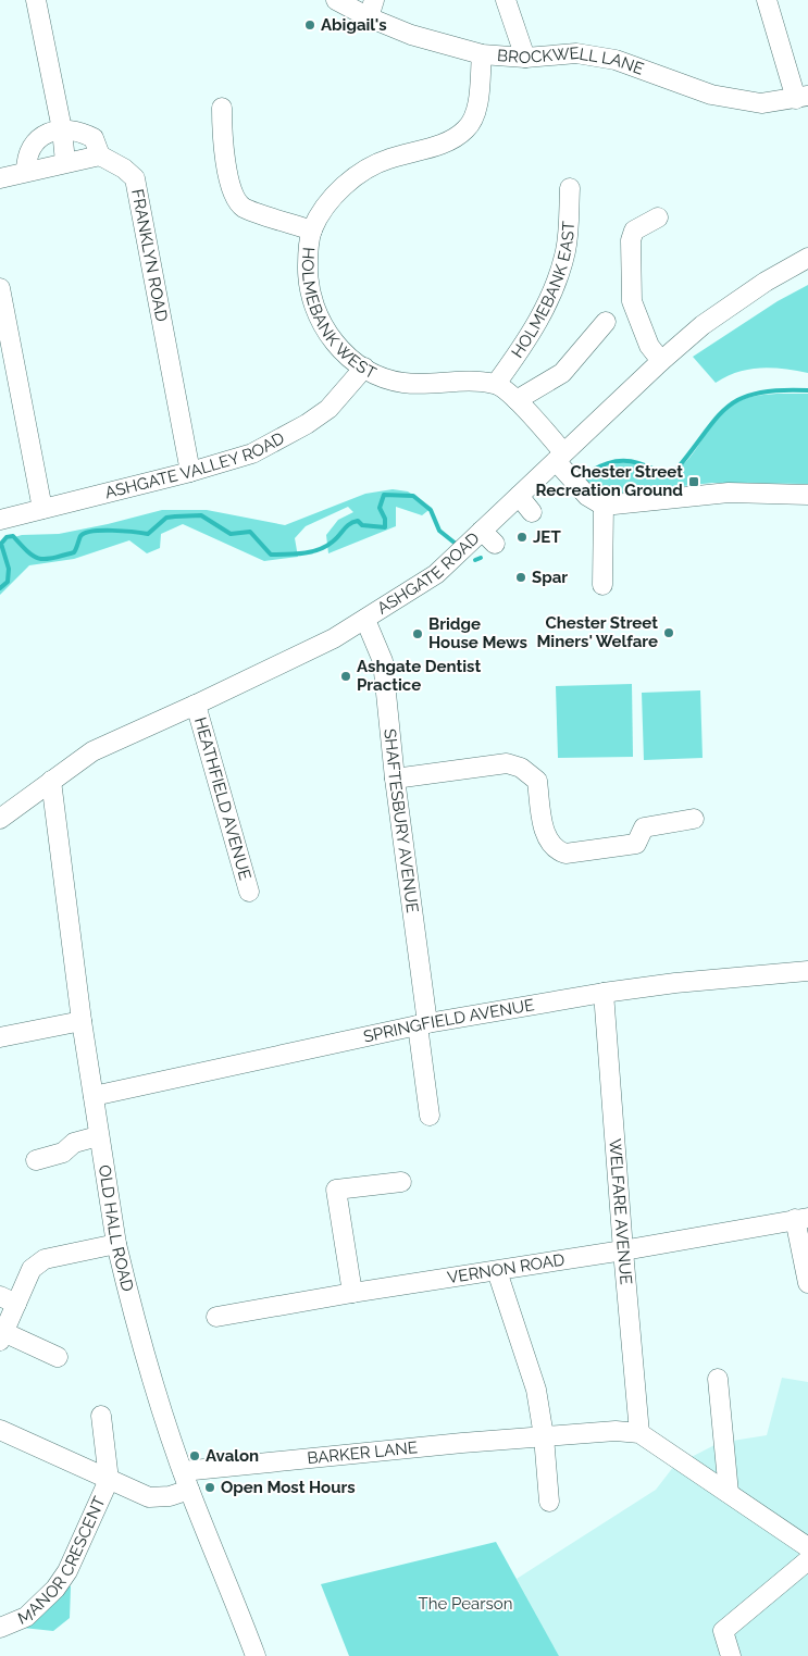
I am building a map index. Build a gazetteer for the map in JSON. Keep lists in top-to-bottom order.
{
  "streets": {
    "street": [
      "BROCKWELL LANE",
      "FRANKLYN ROAD",
      "HOLMEBANK EAST",
      "HOLMEBANK WEST",
      "ASHGATE VALLEY ROAD",
      "ASHGATE ROAD",
      "HEATHFIELD AVENUE",
      "SHAFTESBURY AVENUE",
      "SPRINGFIELD AVENUE",
      "WELFARE AVENUE",
      "OLD HALL ROAD",
      "VERNON ROAD",
      "BARKER LANE",
      "MANOR CRESCENT"
    ]
  },
  "crossings": [
    ["BROCKWELL LANE", "HOLMEBANK WEST"],
    ["FRANKLYN ROAD", "ASHGATE VALLEY ROAD"],
    ["HOLMEBANK EAST", "HOLMEBANK WEST"],
    ["HOLMEBANK WEST", "ASHGATE VALLEY ROAD"],
    ["ASHGATE ROAD", "HEATHFIELD AVENUE"],
    ["ASHGATE ROAD", "SHAFTESBURY AVENUE"],
    ["ASHGATE ROAD", "OLD HALL ROAD"],
    ["SHAFTESBURY AVENUE", "SPRINGFIELD AVENUE"],
    ["SPRINGFIELD AVENUE", "WELFARE AVENUE"],
    ["SPRINGFIELD AVENUE", "OLD HALL ROAD"],
    ["WELFARE AVENUE", "VERNON ROAD"],
    ["WELFARE AVENUE", "BARKER LANE"],
    ["OLD HALL ROAD", "BARKER LANE"]
  ],
  "parks": ["The Pearson"],
  "places": {
    "other": [
      "Abigail's",
      "JET",
      "Spar",
      "Chester Street Miners' Welfare",
      "Bridge House Mews",
      "Ashgate Dentist Practice",
      "Avalon",
      "Open Most Hours"
    ],
    "transit": ["Chester Street Recreation Ground"]
  }
}
